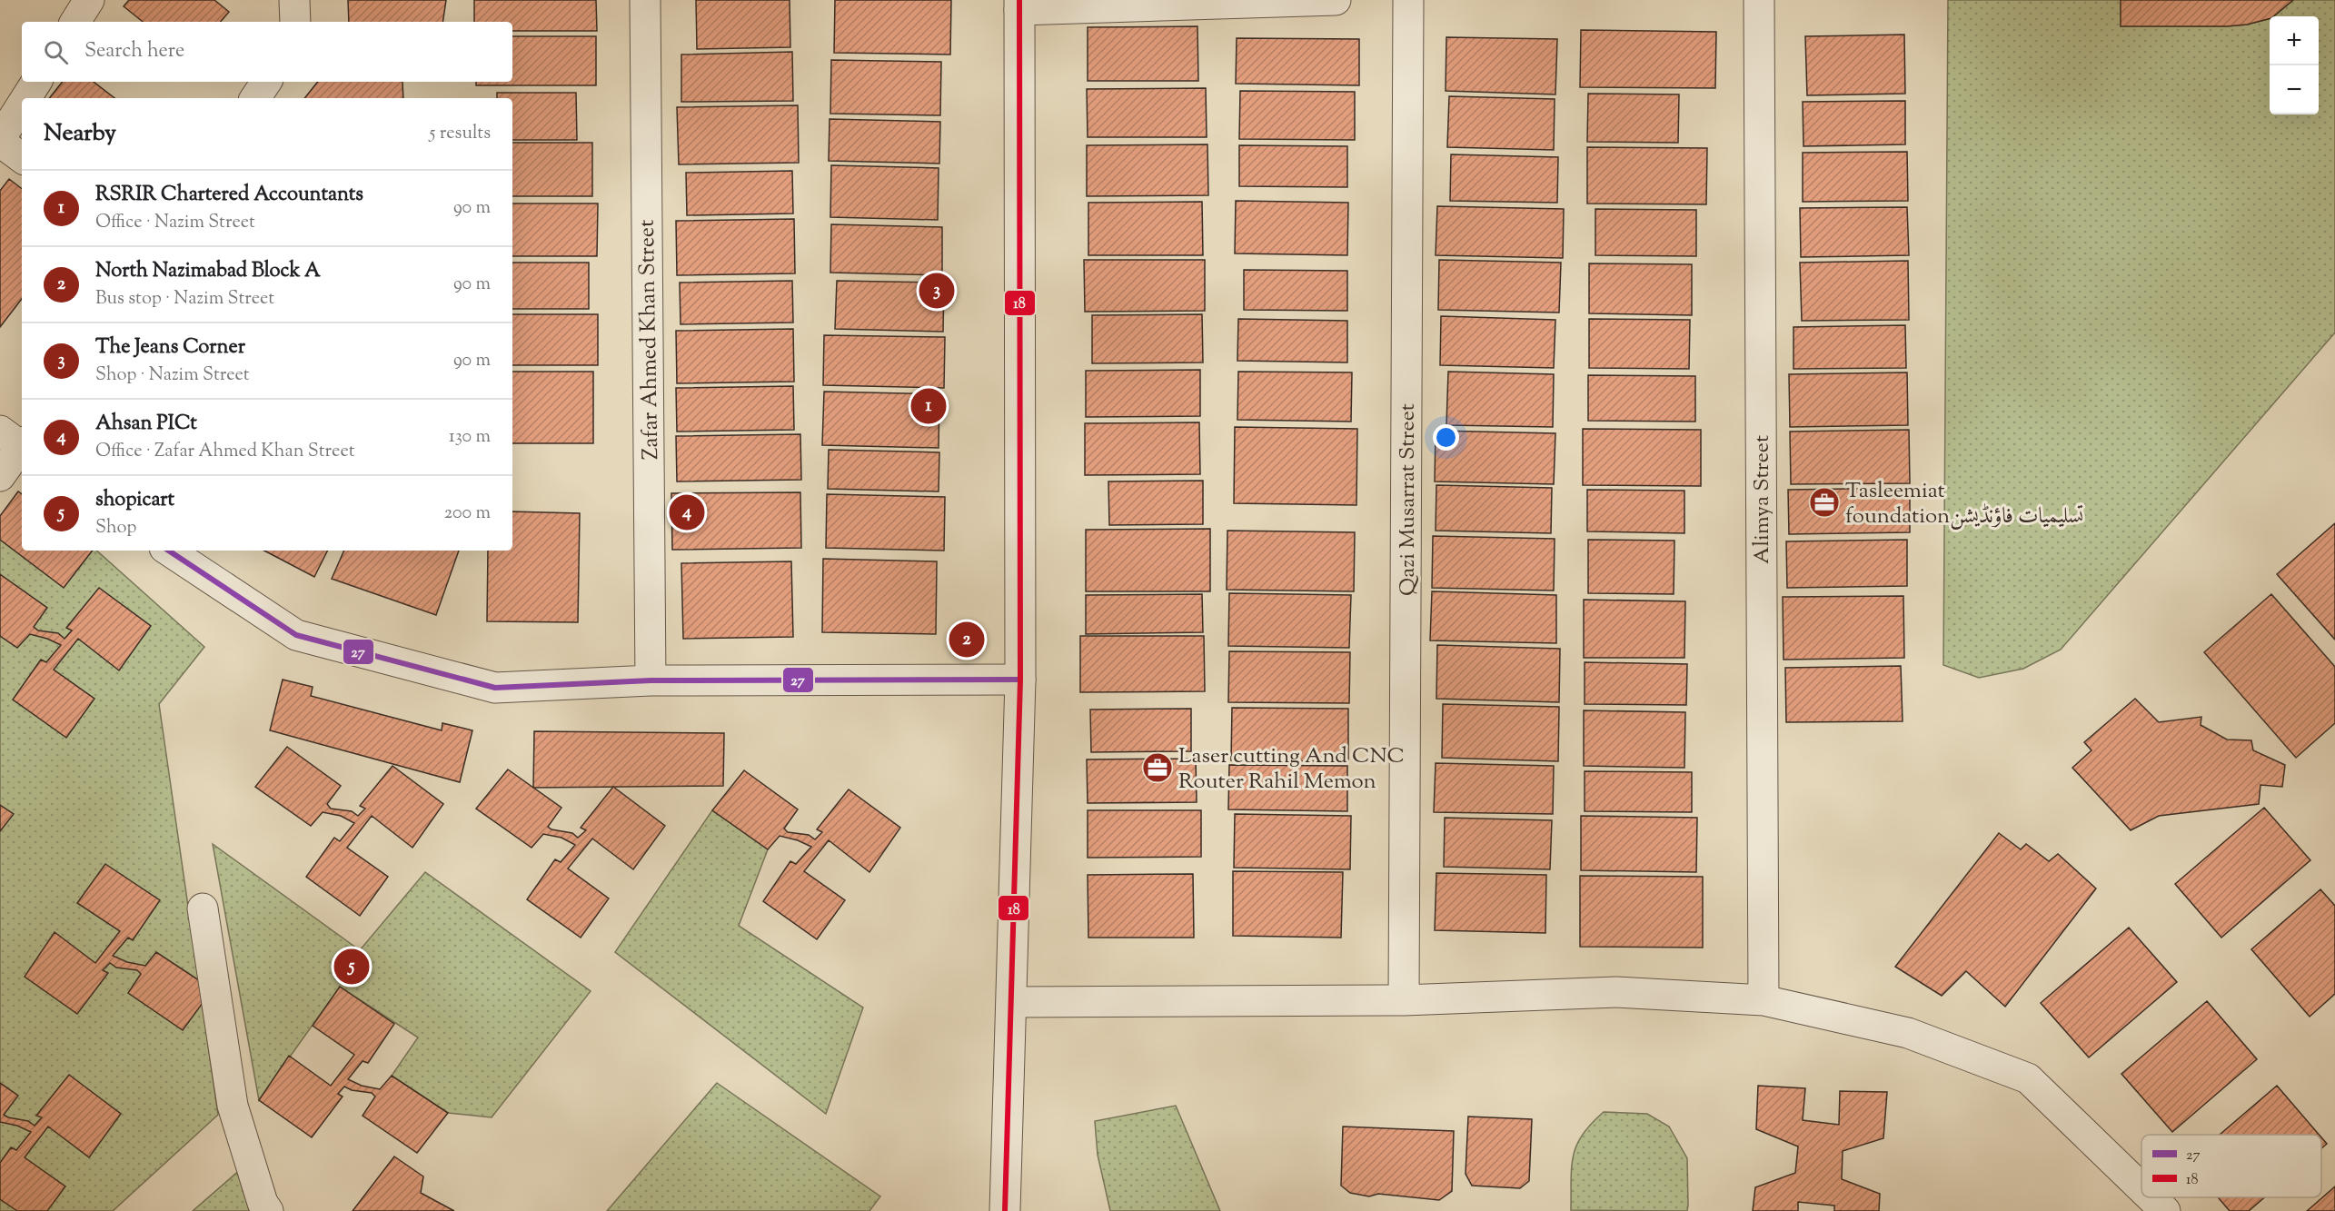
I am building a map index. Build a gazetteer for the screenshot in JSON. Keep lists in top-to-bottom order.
{
  "streets": {
    "street": ["Zafar Ahmed Khan Street", "Qazi Musarrat Street", "Alimya Street"]
  },
  "places": {
    "office": ["Tasleemiat foundationتسلیمیات فاؤنڈیشن", "Laser cutting And CNC Router Rahil Memon"]
  },
  "lines": ["transit line 18", "transit line 27"],
  "legend": ["27", "18"],
  "page": {
    "map_buttons": ["+", "−"],
    "search": "Search here",
    "heading": ["Nearby", "5 results"],
    "list": [
      {
        "mark": "1",
        "name": "RSRIR Chartered Accountants",
        "note": "Office · Nazim Street",
        "value": "90 m"
      },
      {
        "mark": "2",
        "name": "North Nazimabad Block A",
        "note": "Bus stop · Nazim Street",
        "value": "90 m"
      },
      {
        "mark": "3",
        "name": "The Jeans Corner",
        "note": "Shop · Nazim Street",
        "value": "90 m"
      },
      {
        "mark": "4",
        "name": "Ahsan PICt",
        "note": "Office · Zafar Ahmed Khan Street",
        "value": "130 m"
      },
      {
        "mark": "5",
        "name": "shopicart",
        "note": "Shop",
        "value": "200 m"
      }
    ],
    "pins": [
      "3",
      "1",
      "4",
      "2",
      "5"
    ]
  }
}
